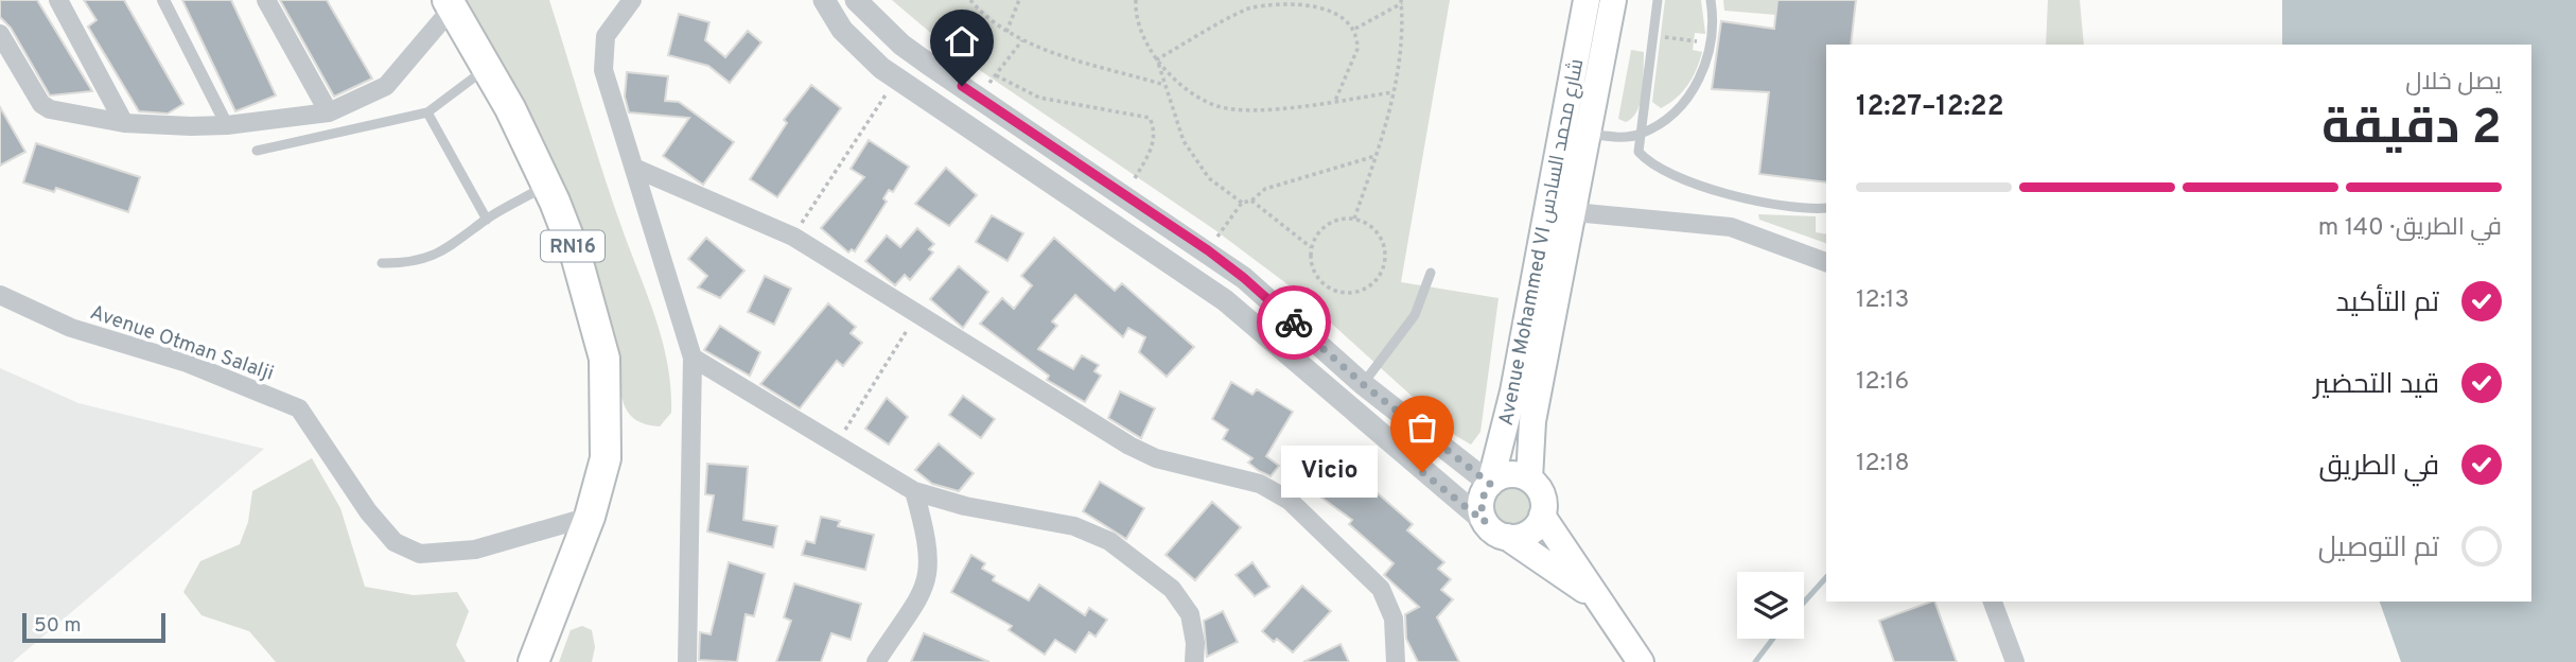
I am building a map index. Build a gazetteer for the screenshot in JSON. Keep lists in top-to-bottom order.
{
  "streets": {
    "main road": ["Avenue Mohammed VI شارع محمد السادس", "RN16"],
    "street": ["Avenue Otman Salalji"]
  },
  "crossings": [
    ["RN16", "Avenue Otman Salalji"]
  ],
  "places": ["Vicio"],
  "scale_bar": "50 m",
  "page": {
    "heading": ["2 دقيقة", "يصل خلال", "12:22–12:27"],
    "bar": "في الطريق · 140 m",
    "list": [
      ["تم التأكيد", "12:13"],
      ["قيد التحضير", "12:16"],
      ["في الطريق", "12:18"],
      "تم التوصيل"
    ],
    "bubble": "Vicio",
    "scale": "50 m"
  }
}
